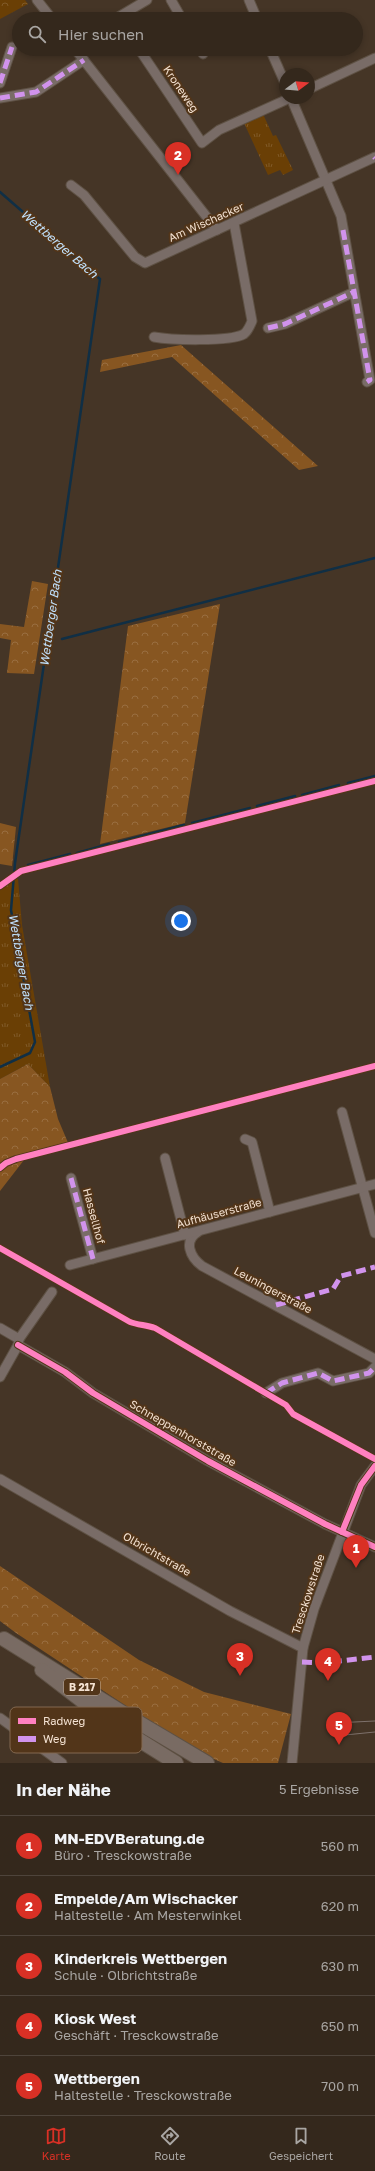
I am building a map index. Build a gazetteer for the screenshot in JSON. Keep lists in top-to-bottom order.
{
  "streets": {
    "main road": ["B 217"],
    "street": [
      "Kroneweg",
      "Am Wischacker",
      "Aufhäuserstraße",
      "Hassellhof",
      "Leuningerstraße",
      "Schneppenhorststraße",
      "Olbrichtstraße",
      "Tresckowstraße"
    ]
  },
  "crossings": [
    ["Aufhäuserstraße", "Hassellhof"],
    ["Aufhäuserstraße", "Leuningerstraße"],
    ["Schneppenhorststraße", "Tresckowstraße"],
    ["Olbrichtstraße", "Tresckowstraße"]
  ],
  "water": ["Wettberger Bach"],
  "legend": ["Radweg", "Weg"],
  "north": "right",
  "page": {
    "search": "Hier suchen",
    "pins": [
      "2",
      "1",
      "3",
      "4",
      "5"
    ],
    "heading": ["In der Nähe", "5 Ergebnisse"],
    "list": [
      {
        "mark": "1",
        "name": "MN-EDVBeratung.de",
        "note": "Büro · Tresckowstraße",
        "value": "560 m"
      },
      {
        "mark": "2",
        "name": "Empelde/Am Wischacker",
        "note": "Haltestelle · Am Mesterwinkel",
        "value": "620 m"
      },
      {
        "mark": "3",
        "name": "Kinderkreis Wettbergen",
        "note": "Schule · Olbrichtstraße",
        "value": "630 m"
      },
      {
        "mark": "4",
        "name": "Kiosk West",
        "note": "Geschäft · Tresckowstraße",
        "value": "650 m"
      },
      {
        "mark": "5",
        "name": "Wettbergen",
        "note": "Haltestelle · Tresckowstraße",
        "value": "700 m"
      }
    ],
    "nav": ["Karte", "Route", "Gespeichert"]
  }
}
